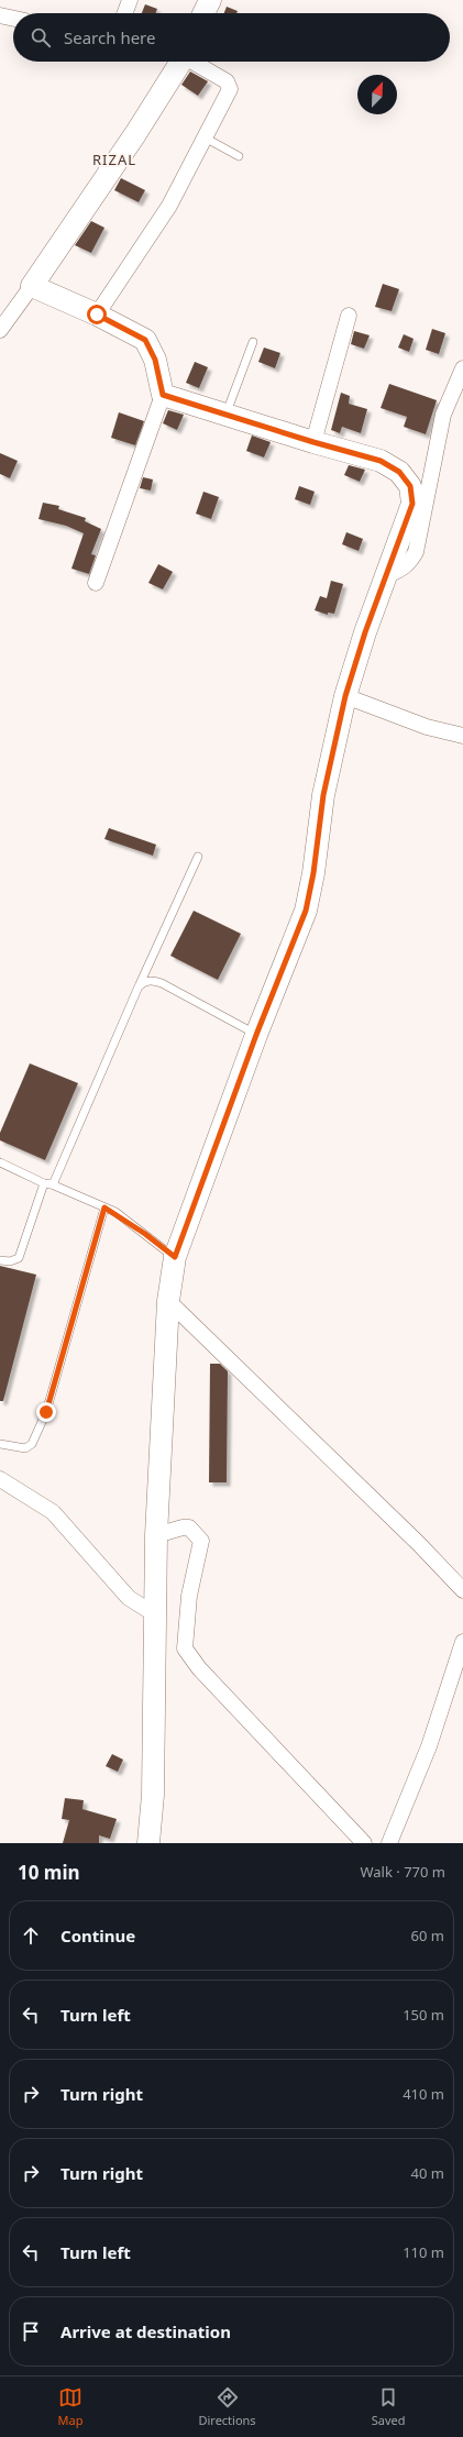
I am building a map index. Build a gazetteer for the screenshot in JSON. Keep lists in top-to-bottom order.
{
  "districts": ["RIZAL"],
  "north": "top right",
  "page": {
    "search": "Search here",
    "heading": ["10 min", "Walk · 770 m"],
    "list": [
      ["Continue", "60 m"],
      ["Turn left", "150 m"],
      ["Turn right", "410 m"],
      ["Turn right", "40 m"],
      ["Turn left", "110 m"],
      "Arrive at destination"
    ],
    "nav": ["Map", "Directions", "Saved"]
  }
}
